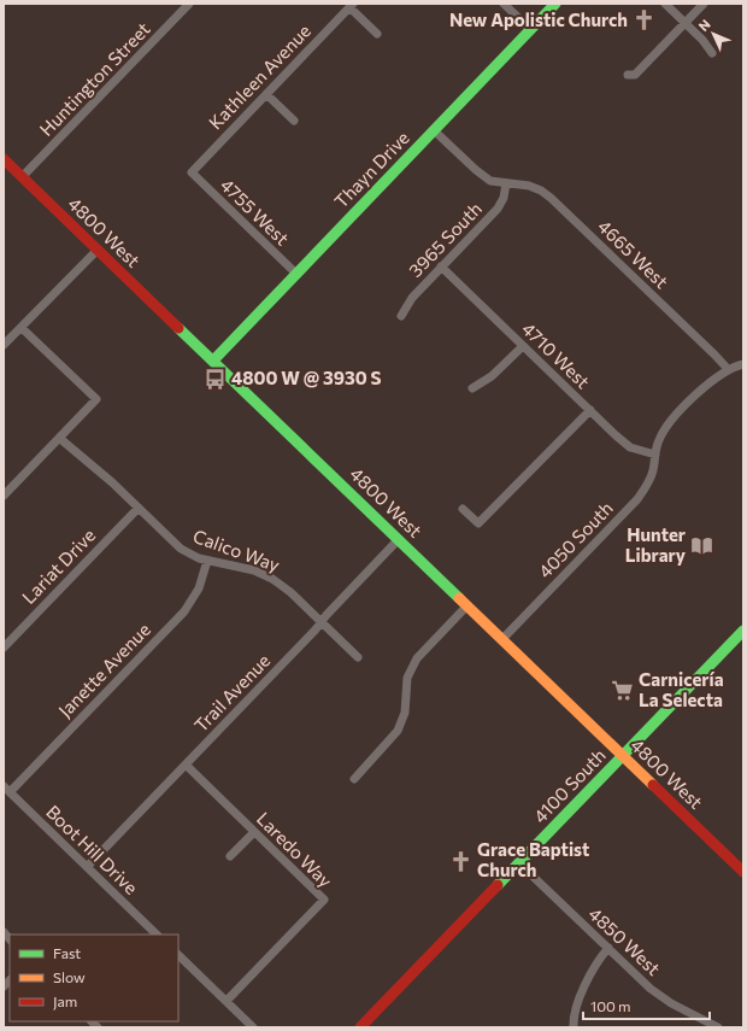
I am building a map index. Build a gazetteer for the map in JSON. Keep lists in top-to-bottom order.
{
  "streets": {
    "main road": ["Thayn Drive", "4800 West", "4100 South"],
    "street": [
      "Kathleen Avenue",
      "Huntington Street",
      "4755 West",
      "3965 South",
      "4665 West",
      "4710 West",
      "4050 South",
      "Calico Way",
      "Lariat Drive",
      "Janette Avenue",
      "Trail Avenue",
      "Boot Hill Drive",
      "Laredo Way",
      "4850 West"
    ]
  },
  "crossings": [
    ["Kathleen Avenue", "4755 West"],
    ["Huntington Street", "4800 West"],
    ["Thayn Drive", "4755 West"],
    ["Thayn Drive", "4800 West"],
    ["Thayn Drive", "4665 West"],
    ["4800 West", "4050 South"],
    ["4800 West", "Trail Avenue"],
    ["4800 West", "4100 South"],
    ["3965 South", "4665 West"],
    ["3965 South", "4710 West"],
    ["4665 West", "4050 South"],
    ["4710 West", "4050 South"],
    ["Calico Way", "Lariat Drive"],
    ["Calico Way", "Janette Avenue"],
    ["Calico Way", "Trail Avenue"],
    ["Janette Avenue", "Boot Hill Drive"],
    ["Trail Avenue", "Boot Hill Drive"],
    ["Trail Avenue", "Laredo Way"],
    ["4100 South", "4850 West"]
  ],
  "places": {
    "church": ["New Apolistic Church", "Grace Baptist Church"],
    "bus stop": ["4800 W @ 3930 S"],
    "library": ["Hunter Library"],
    "supermarket": ["Carnicería La Selecta"]
  },
  "legend": ["Fast", "Slow", "Jam"],
  "scale_bar": "100 m",
  "north": "top left"
}
